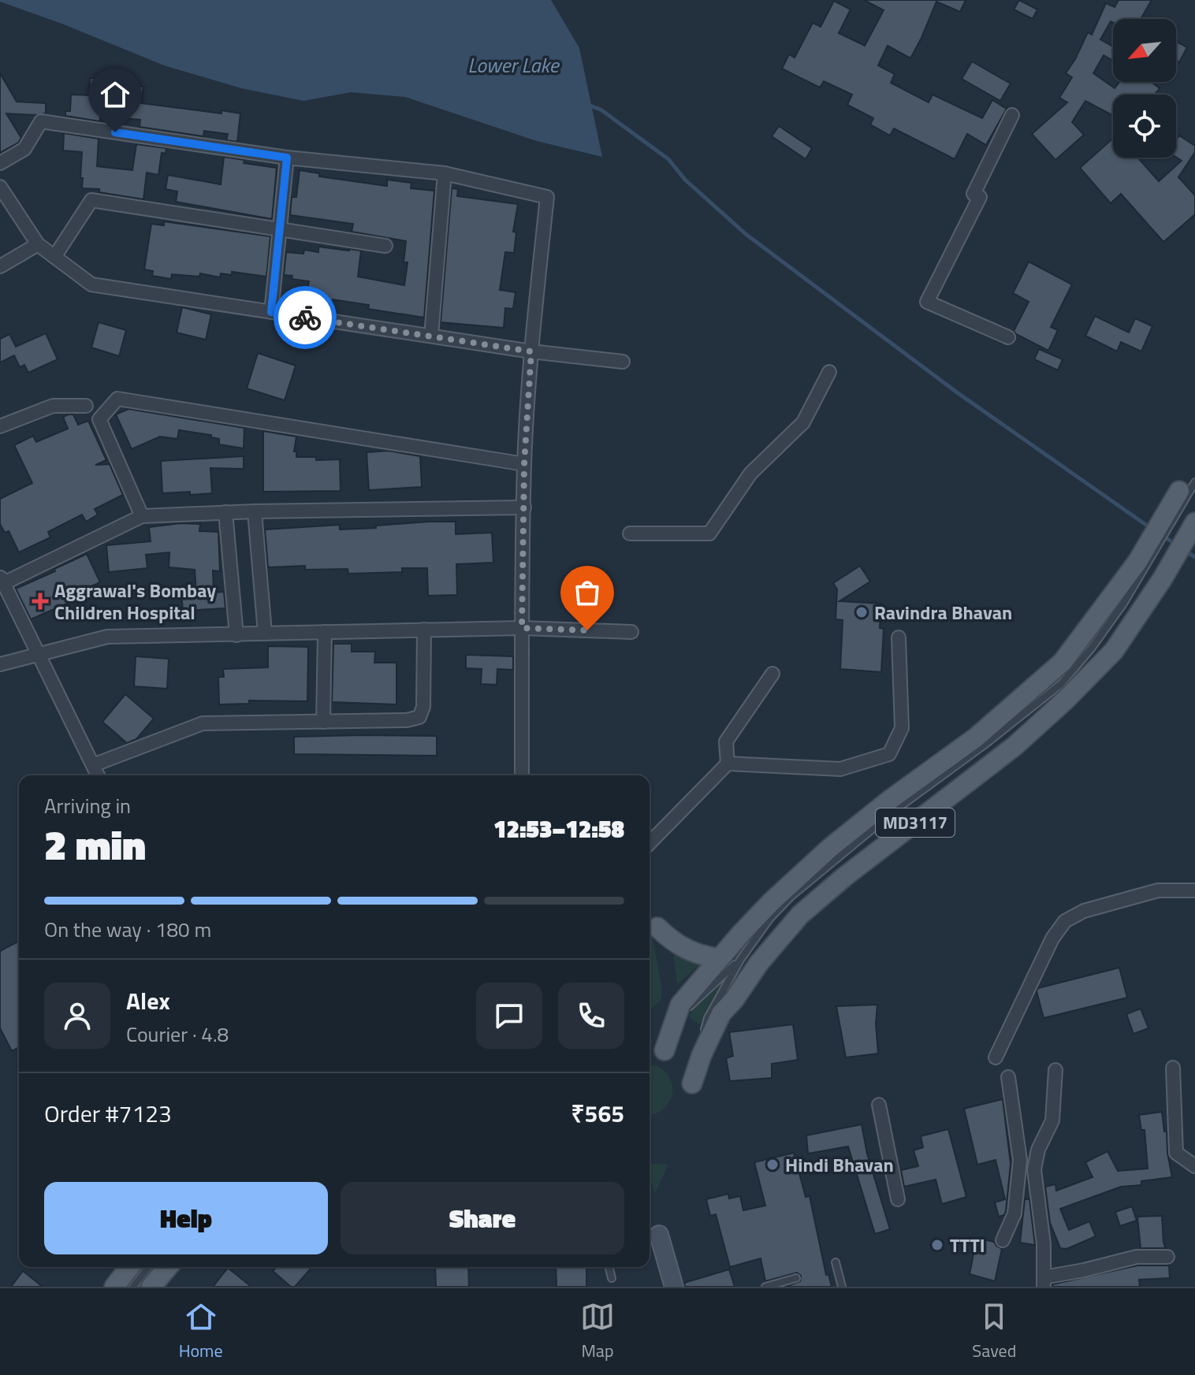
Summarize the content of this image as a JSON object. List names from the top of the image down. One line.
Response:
{"streets":{"main road":["MD3117"]},"water":["Lower Lake"],"places":{"health":["Aggrawal's Bombay Children Hospital"],"other":["Ravindra Bhavan","Hindi Bhavan","TTTI"]},"north":"bottom left","page":{"heading":["2 min","Arriving in","12:53–12:58"],"panel":["Alex","Courier · 4.8","Order #7123","₹565"],"bar":"On the way · 180 m","buttons":["Help","Share"],"tabs":["Home","Map","Saved"]}}
